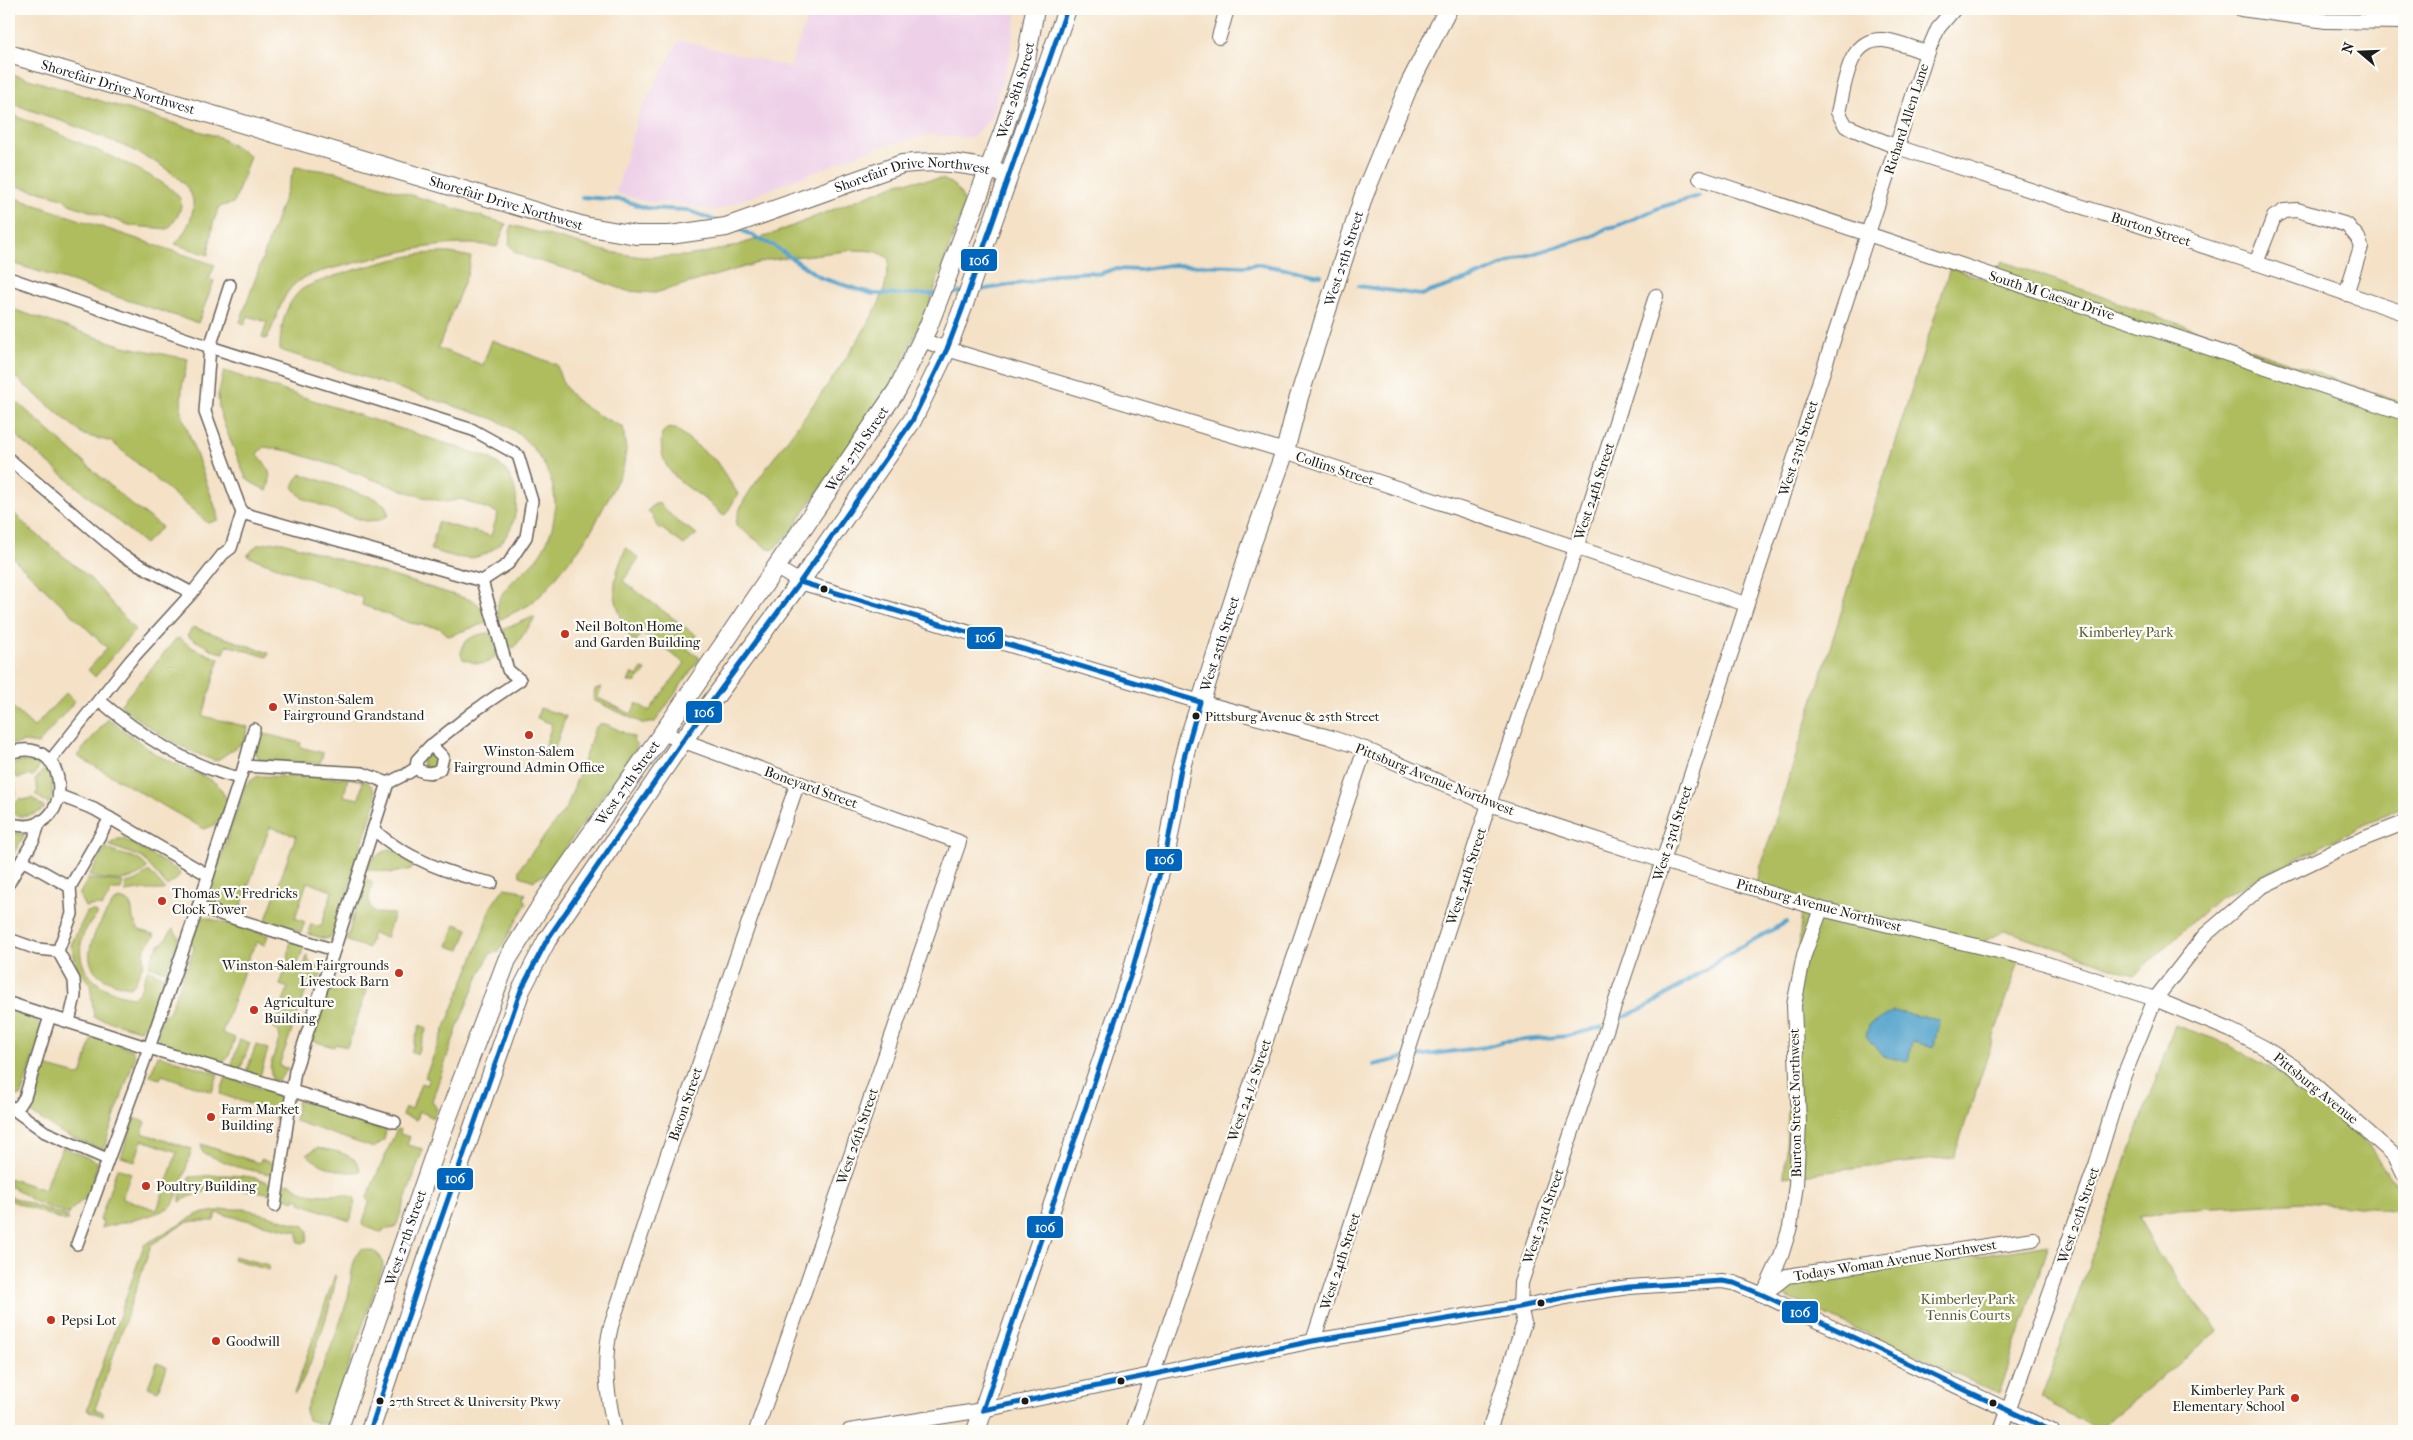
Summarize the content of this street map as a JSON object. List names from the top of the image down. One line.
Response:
{"streets":{"street":["Shorefair Drive Northwest","West 28th Street","Richard Allen Lane","Burton Street","West 25th Street","South M Caesar Drive","West 23rd Street","West 27th Street","Collins Street","West 24th Street","Pittsburg Avenue Northwest","Boneyard Street","Pittsburg Avenue","West 24 1/2 Street","Burton Street Northwest","Bacon Street","West 26th Street","West 20th Street","Todays Woman Avenue Northwest"]},"crossings":[["Shorefair Drive Northwest","West 28th Street"],["Shorefair Drive Northwest","West 27th Street"],["West 28th Street","West 27th Street"],["Richard Allen Lane","Burton Street"],["Richard Allen Lane","South M Caesar Drive"],["Richard Allen Lane","West 23rd Street"],["West 25th Street","Collins Street"],["West 25th Street","Pittsburg Avenue Northwest"],["South M Caesar Drive","West 23rd Street"],["West 23rd Street","Collins Street"],["West 23rd Street","Pittsburg Avenue Northwest"],["West 27th Street","Collins Street"],["West 27th Street","Pittsburg Avenue Northwest"],["West 27th Street","Boneyard Street"],["Collins Street","West 24th Street"],["West 24th Street","Pittsburg Avenue Northwest"],["Pittsburg Avenue Northwest","Pittsburg Avenue"],["Pittsburg Avenue Northwest","West 24 1/2 Street"],["Pittsburg Avenue Northwest","Burton Street Northwest"],["Pittsburg Avenue Northwest","West 20th Street"],["Boneyard Street","Bacon Street"],["Boneyard Street","West 26th Street"],["Pittsburg Avenue","West 20th Street"],["Burton Street Northwest","Todays Woman Avenue Northwest"]],"parks":["Kimberley Park","Kimberley Park Tennis Courts"],"places":["Neil Bolton Home and Garden Building","Winston-Salem Fairground Grandstand","Pittsburg Avenue & 25th Street","Winston-Salem Fairground Admin Office","Thomas W. Fredricks Clock Tower","Winston-Salem Fairgrounds Livestock Barn","Agriculture Building","Farm Market Building","Poultry Building","Pepsi Lot","Goodwill","Kimberley Park Elementary School","27th Street & University Pkwy"],"lines":["transit line 106"],"north":"left"}
